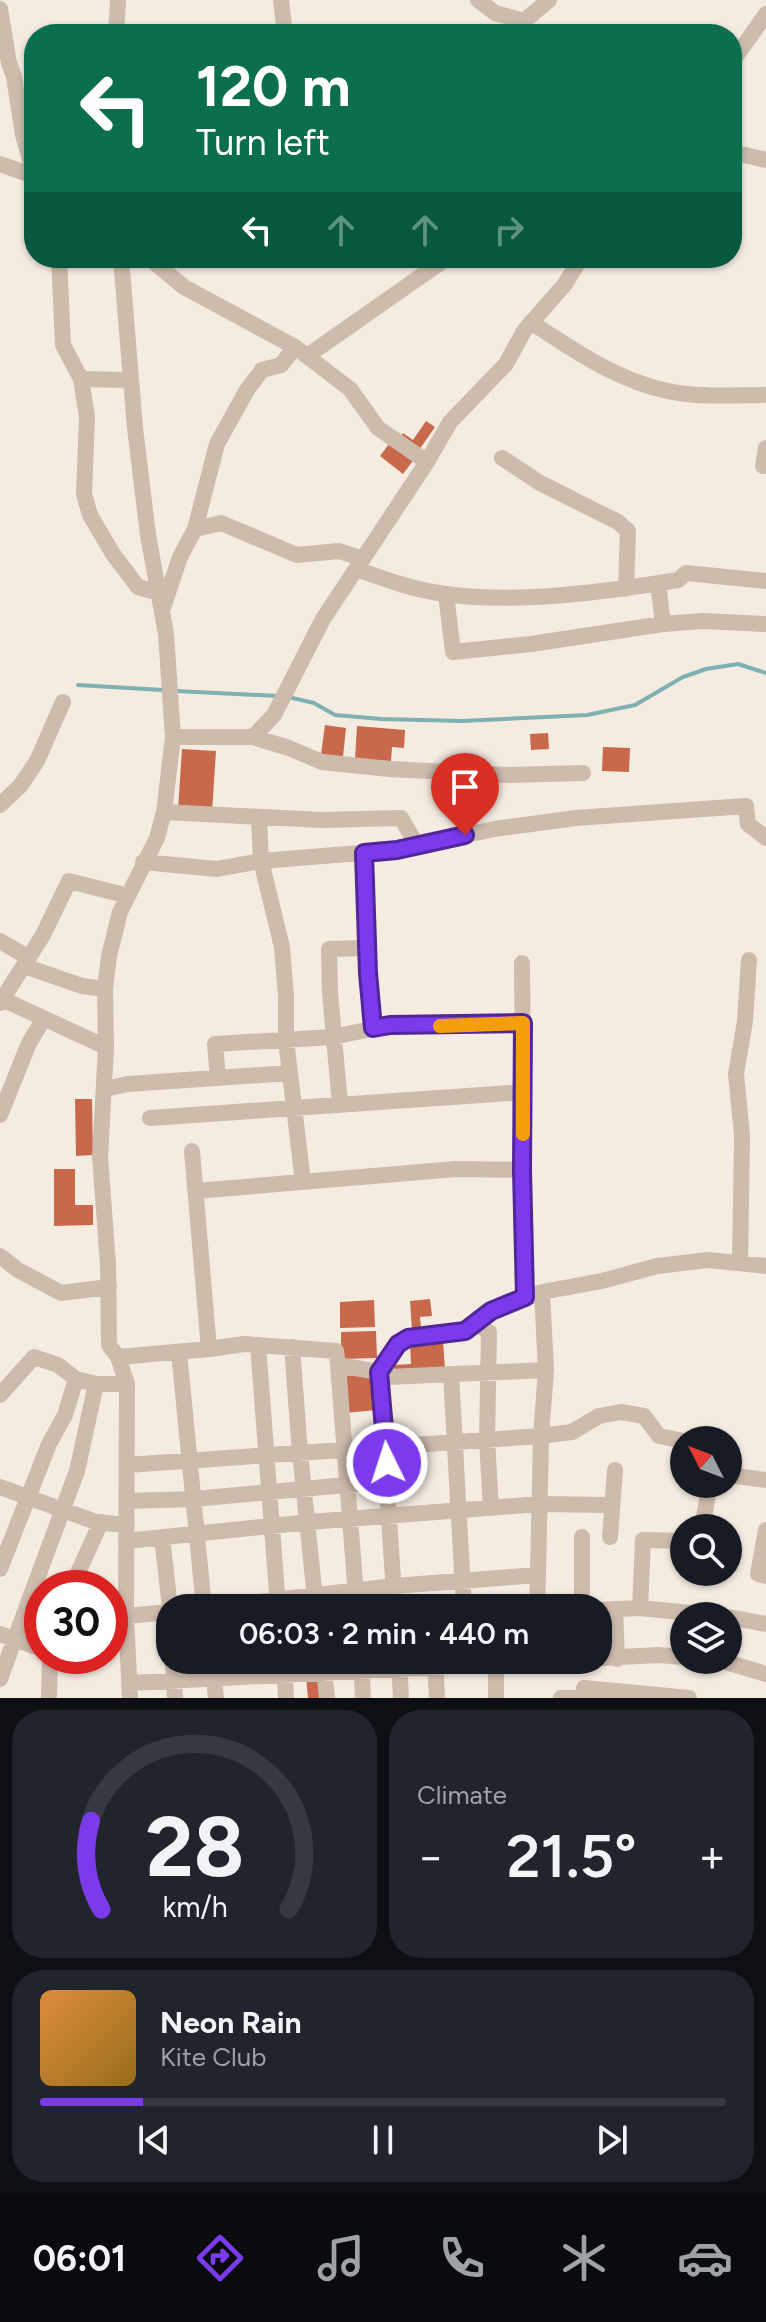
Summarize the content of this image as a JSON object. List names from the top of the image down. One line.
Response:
{"north":"top left","page":{"turn":["120 m","Turn left"],"limit":"30","trip":"06:03 · 2 min · 440 m","tile":"Climate","heat":["−","21.5°","+"],"song":["Neon Rain","Kite Club"],"tabs":"06:01","gauge":["28","km/h"]}}
